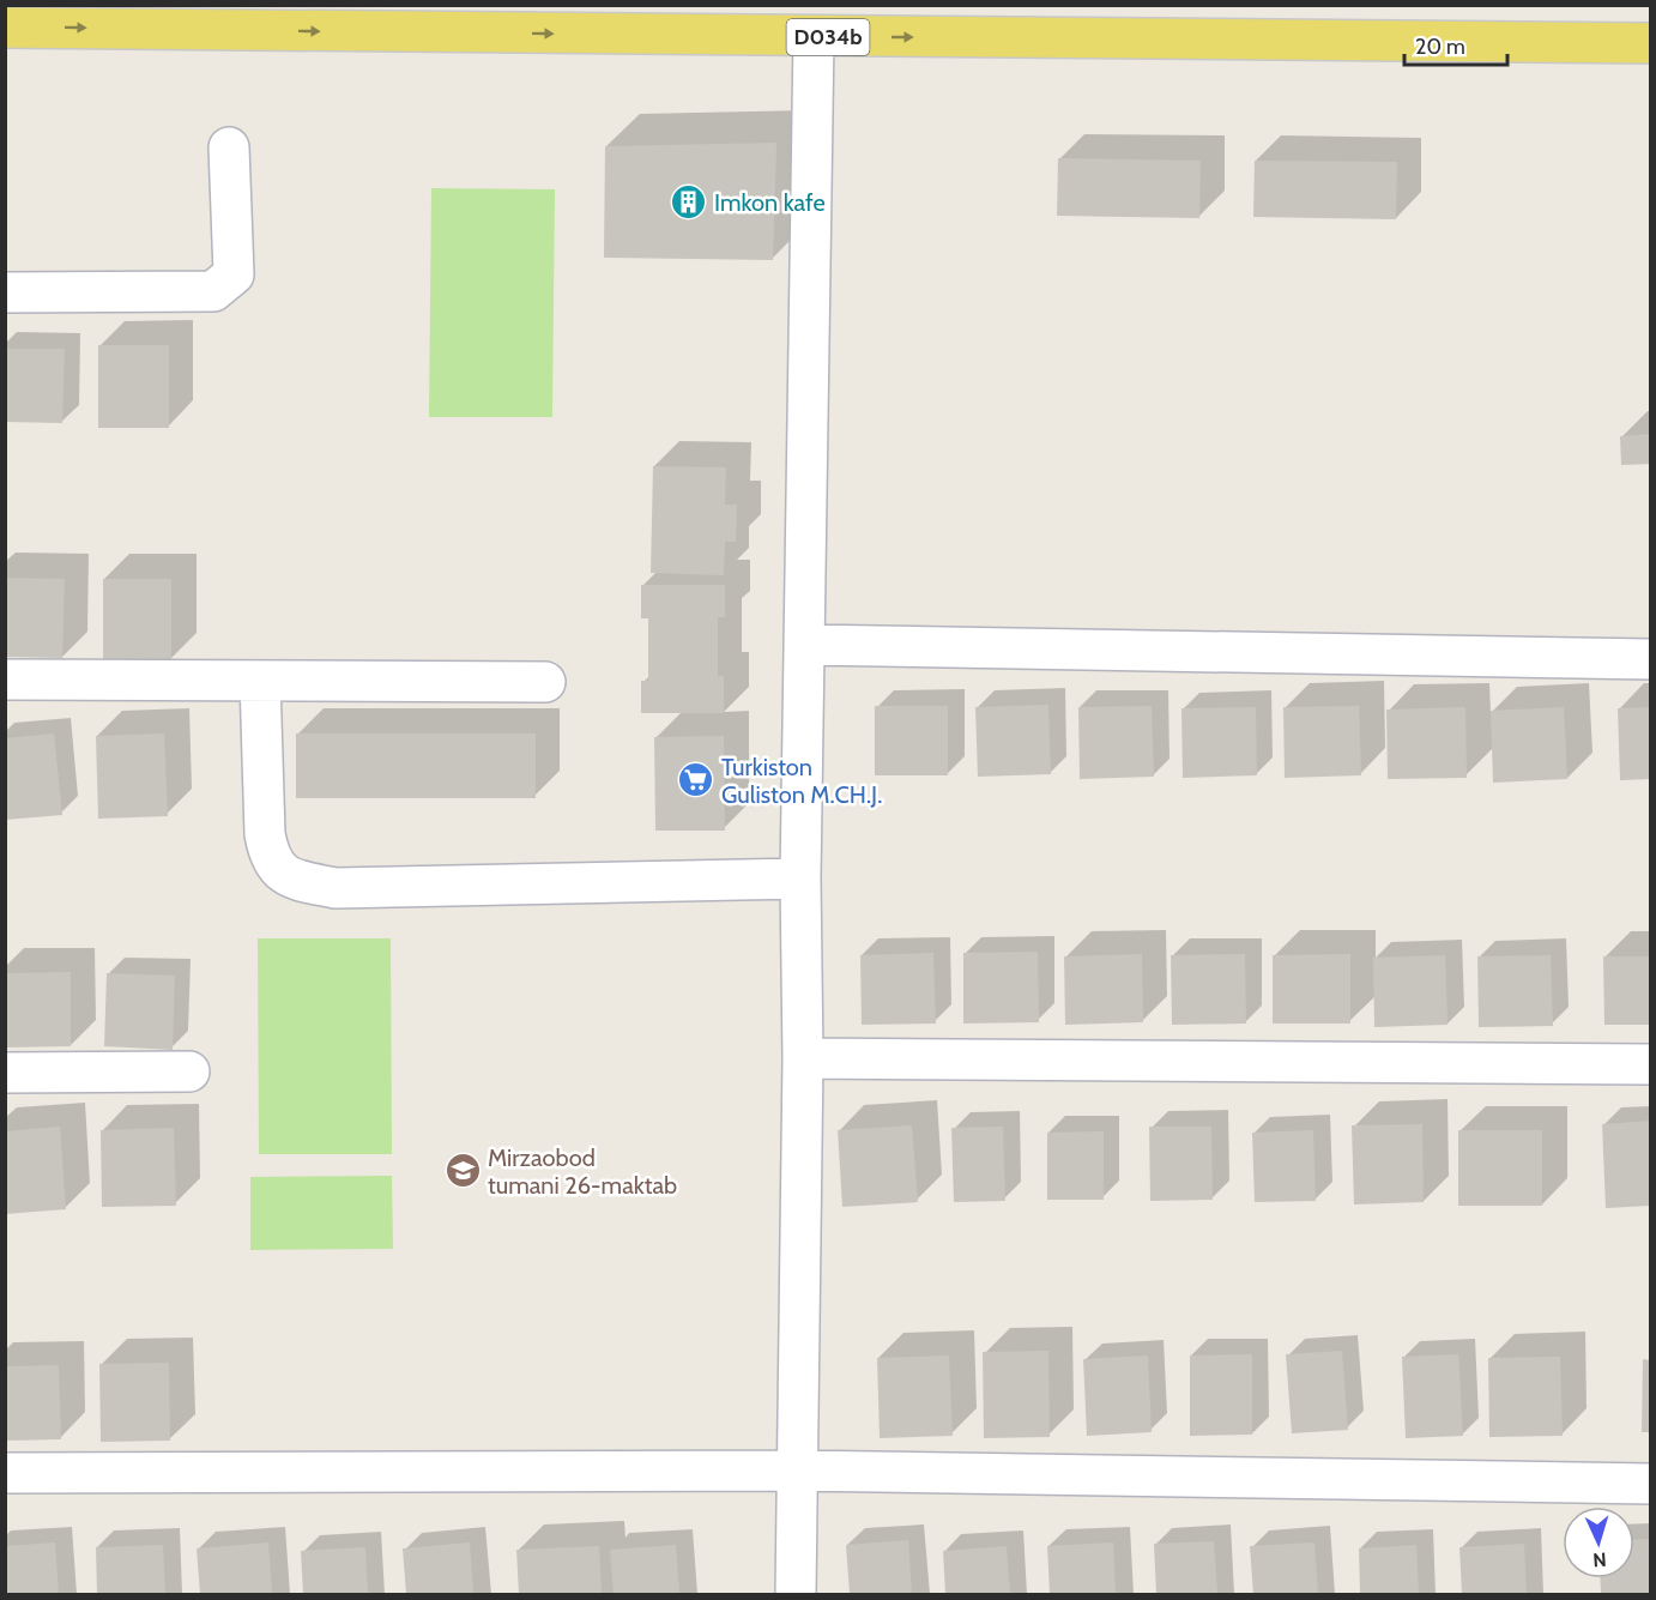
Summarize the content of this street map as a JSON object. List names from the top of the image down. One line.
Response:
{"streets":{"main road":["D034b"]},"places":{"building":["Imkon kafe"],"supermarket":["Turkiston Guliston M.CH.J."],"school or university":["Mirzaobod tumani 26-maktab"]},"scale_bar":"20 m","north":"bottom"}
